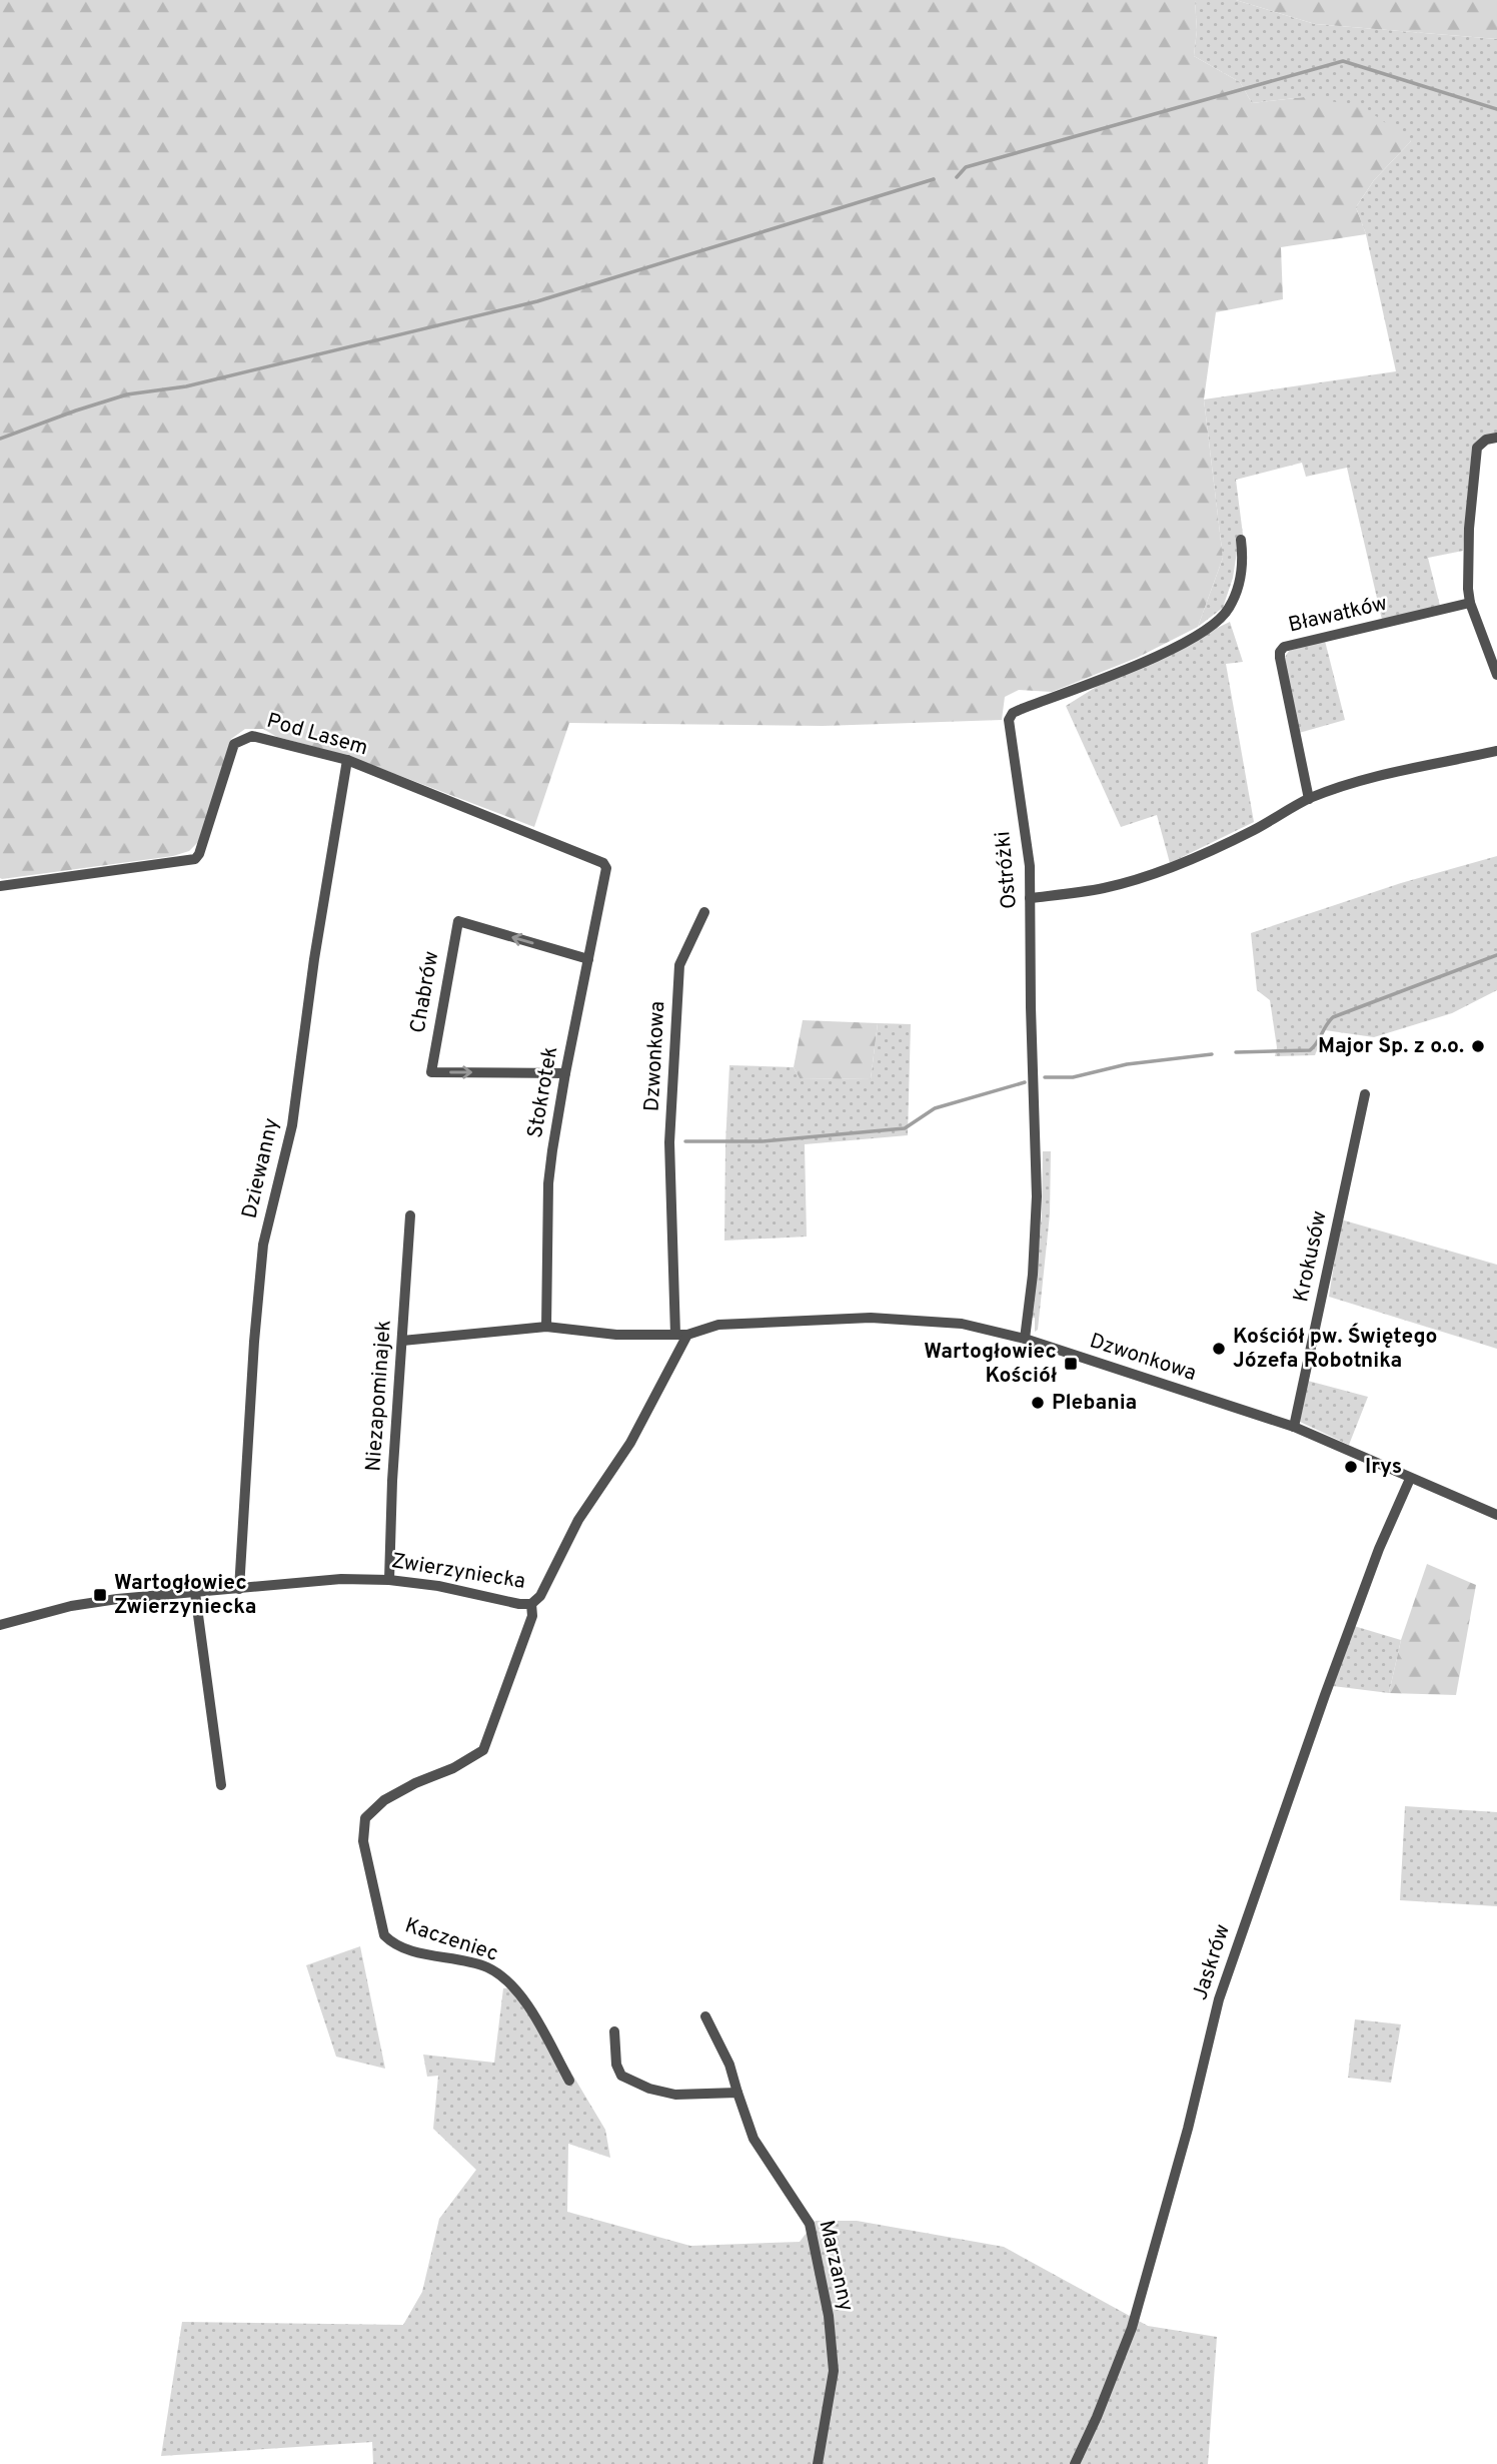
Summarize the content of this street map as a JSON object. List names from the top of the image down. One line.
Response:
{"streets":{"street":["Bławatków","Pod Lasem","Ostróżki","Chabrów","Dzwonkowa","Stokrotek","Dziewanny","Krokusów","Niezapominajek","Zwierzyniecka","Kaczeniec","Jaskrów","Marzanny"]},"crossings":[["Pod Lasem","Stokrotek"],["Pod Lasem","Dziewanny"],["Ostróżki","Dzwonkowa"],["Chabrów","Stokrotek"],["Dzwonkowa","Stokrotek"],["Dzwonkowa","Krokusów"],["Dzwonkowa","Niezapominajek"],["Dzwonkowa","Zwierzyniecka"],["Dzwonkowa","Jaskrów"],["Dziewanny","Zwierzyniecka"],["Niezapominajek","Zwierzyniecka"],["Zwierzyniecka","Kaczeniec"]],"places":{"other":["Major Sp. z o.o.","Kościół pw. Świętego Józefa Robotnika","Plebania","Irys"],"transit":["Wartogłowiec Kościół","Wartogłowiec Zwierzyniecka"]}}
